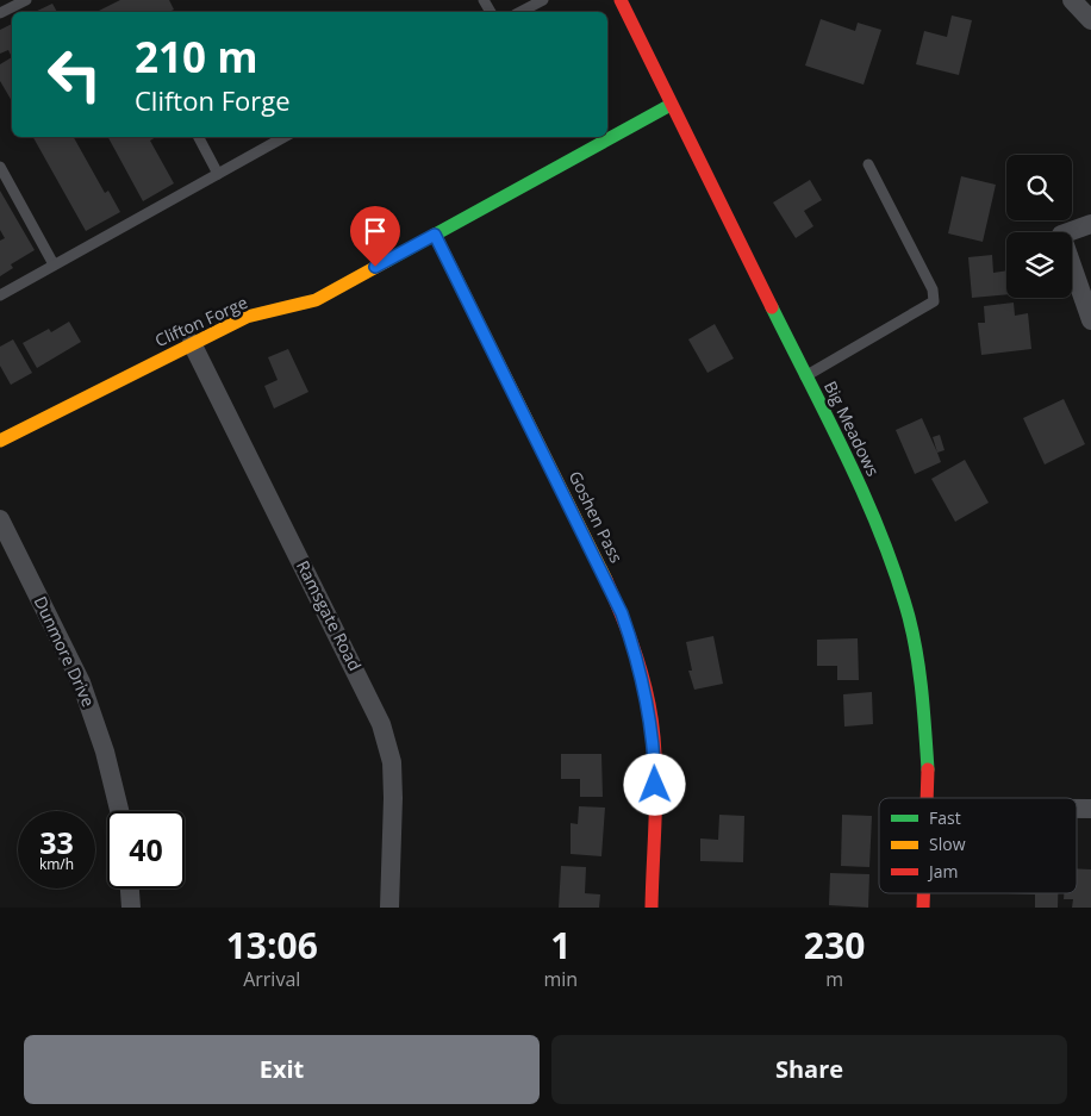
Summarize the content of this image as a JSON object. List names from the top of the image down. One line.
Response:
{"streets":{"street":["Clifton Forge","Big Meadows","Goshen Pass","Ramsgate Road","Dunmore Drive"]},"crossings":[["Clifton Forge","Big Meadows"],["Clifton Forge","Goshen Pass"],["Clifton Forge","Ramsgate Road"]],"legend":["Fast","Slow","Jam"],"page":{"turn":["210 m","Clifton Forge"],"speed":"33 km/h","limit":"40","eta":["13:06","Arrival","1","min","230","m"],"buttons":["Exit","Share"]}}
